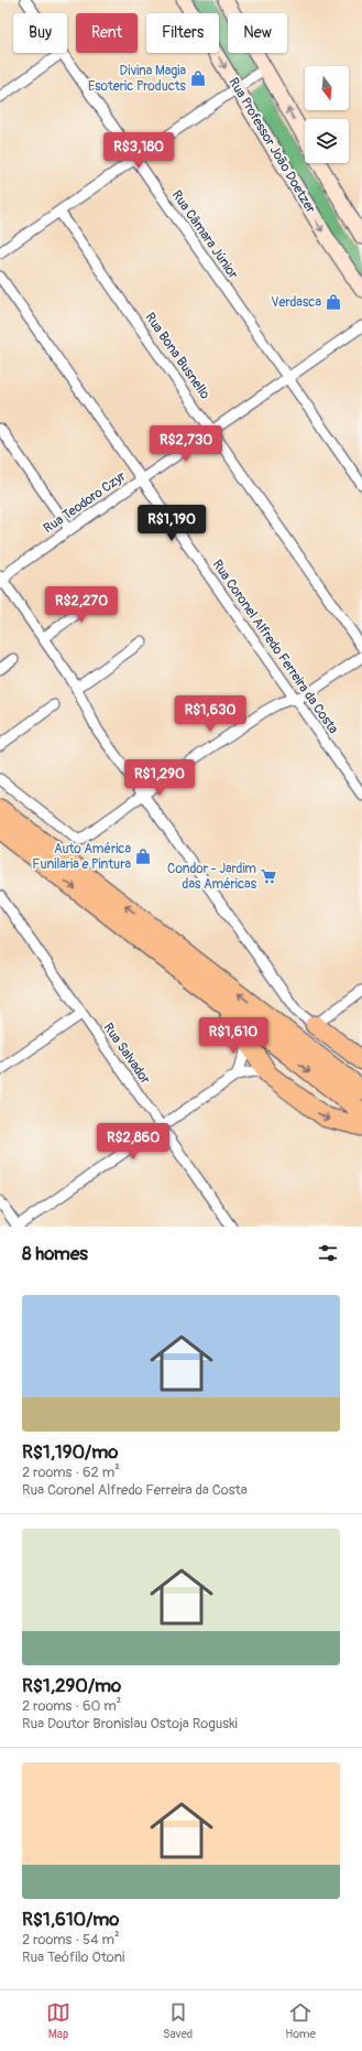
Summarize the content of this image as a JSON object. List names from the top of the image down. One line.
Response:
{"streets":{"main road":["Rua Professor João Doetzer"],"street":["Rua Câmara Júnior","Rua Bona Busnello","Rua Teodoro Czyr","Rua Coronel Alfredo Ferreira da Costa","Rua Salvador"]},"crossings":[["Rua Câmara Júnior","Rua Teodoro Czyr"],["Rua Bona Busnello","Rua Teodoro Czyr"],["Rua Teodoro Czyr","Rua Coronel Alfredo Ferreira da Costa"]],"places":{"shop":["Divina Magia Esoteric Products","Verdasca","Auto América Funilaria e Pintura"],"supermarket":["Condor - Jardim das Américas"]},"north":"bottom","page":{"chip":["Buy","Rent","Filters","New"],"price":["R$3,180","R$2,730","R$1,190","R$2,270","R$1,630","R$1,290","R$1,610","R$2,860"],"heading":"8 homes","list":[{"name":"R$1,190/mo","note":"2 rooms · 62 m² · Rua Coronel Alfredo Ferreira da Costa"},{"name":"R$1,290/mo","note":"2 rooms · 60 m² · Rua Doutor Bronislau Ostoja Roguski"},{"name":"R$1,610/mo","note":"2 rooms · 54 m² · Rua Teófilo Otoni"}],"tabs":["Map","Saved","Home"]}}
